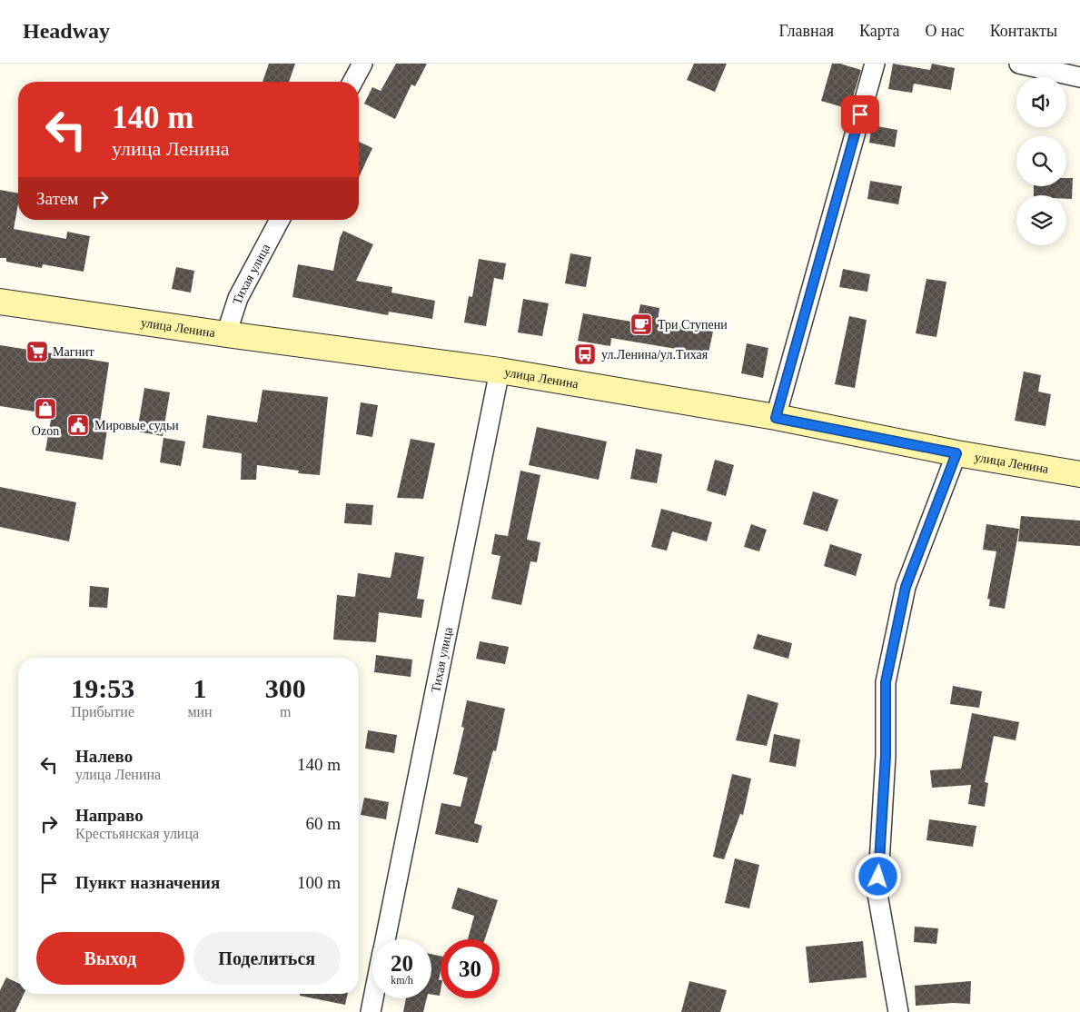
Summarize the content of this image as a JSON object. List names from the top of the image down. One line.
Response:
{"streets":{"main road":["улица Ленина"],"street":["Тихая улица"]},"crossings":[["Тихая улица","улица Ленина"]],"places":{"cafe":["Три Ступени"],"supermarket":["Магнит"],"bus stop":["ул.Ленина/ул.Тихая"],"shop":["Ozon"],"public building":["Мировые судьи"]},"page":{"header":"Headway","nav":["Главная","Карта","О нас","Контакты"],"turn":["140 m","улица Ленина"],"then":"Затем","eta":["19:53","Прибытие","1","мин","300","m"],"list":[{"name":"Налево","note":"улица Ленина","value":"140 m"},{"name":"Направо","note":"Крестьянская улица","value":"60 m"},{"name":"Пункт назначения","value":"100 m"}],"buttons":["Выход","Поделиться"],"speed":"20 km/h","limit":"30"}}
